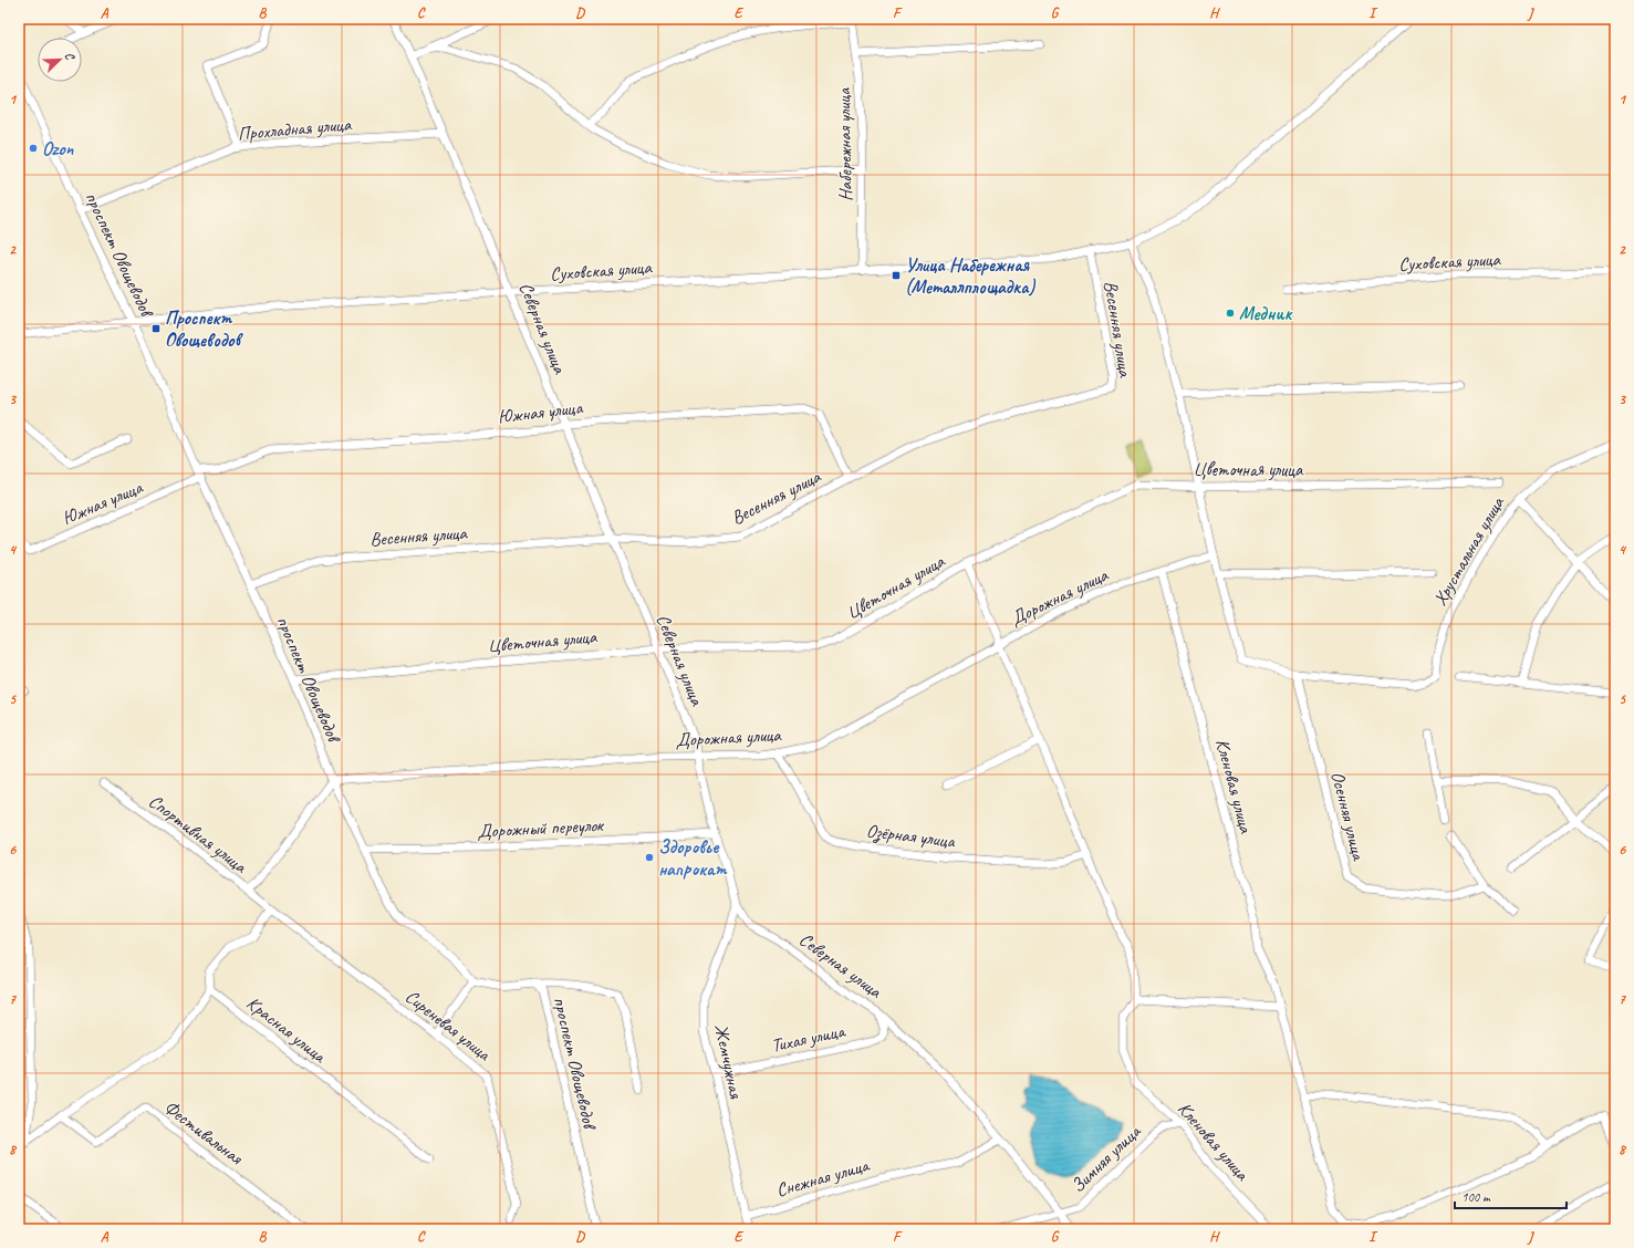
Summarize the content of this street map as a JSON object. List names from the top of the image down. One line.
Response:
{"streets":{"street":["Прохладная улица","Набережная улица","проспект Овощеводов","Суховская улица","Северная улица","Весенняя улица","Южная улица","Цветочная улица","Хрустальная улица","Дорожная улица","Кленовая улица","Осенняя улица","Дорожный переулок","Спортивная улица","Озёрная улица","Сиреневая улица","Красная улица","Тихая улица","Жемчужная","Фестивальная","Зимняя улица","Снежная улица"]},"crossings":[["Прохладная улица","проспект Овощеводов"],["Прохладная улица","Северная улица"],["Набережная улица","Суховская улица"],["проспект Овощеводов","Суховская улица"],["проспект Овощеводов","Весенняя улица"],["проспект Овощеводов","Южная улица"],["проспект Овощеводов","Цветочная улица"],["проспект Овощеводов","Дорожная улица"],["проспект Овощеводов","Дорожный переулок"],["Суховская улица","Северная улица"],["Суховская улица","Весенняя улица"],["Северная улица","Весенняя улица"],["Северная улица","Южная улица"],["Северная улица","Цветочная улица"],["Северная улица","Дорожная улица"],["Северная улица","Дорожный переулок"],["Северная улица","Тихая улица"],["Северная улица","Жемчужная"],["Северная улица","Зимняя улица"],["Северная улица","Снежная улица"],["Весенняя улица","Южная улица"],["Хрустальная улица","Осенняя улица"],["Дорожная улица","Кленовая улица"],["Дорожная улица","Озёрная улица"],["Кленовая улица","Зимняя улица"],["Спортивная улица","Сиреневая улица"],["Тихая улица","Жемчужная"],["Жемчужная","Снежная улица"]],"places":{"other":["Ozon","Медник","Здоровье напрокат"],"transit":["Улица Набережная (Металлплощадка)","Проспект Овощеводов"]},"scale_bar":"100 m","north":"top right","grid":{"columns":["A","B","C","D","E","F","G","H","I","J"],"rows":["1","2","3","4","5","6","7","8"]}}
